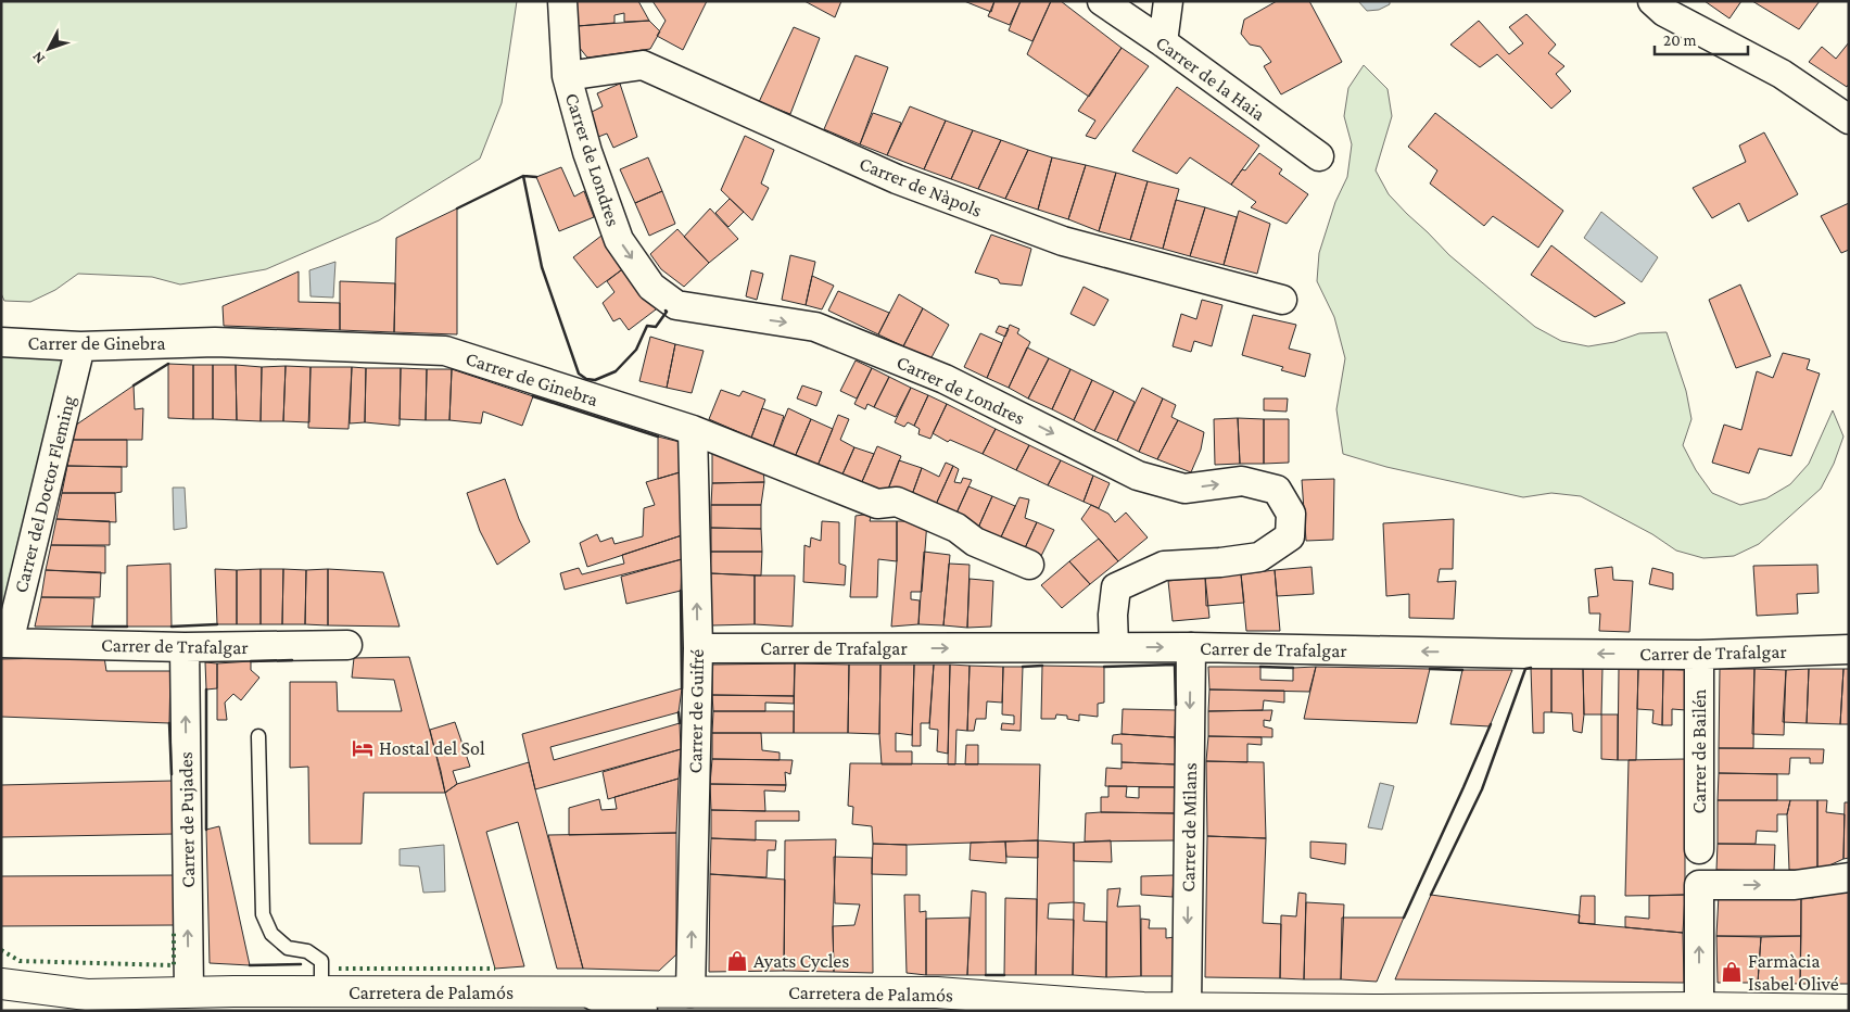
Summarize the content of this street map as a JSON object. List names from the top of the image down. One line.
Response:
{"streets":{"main road":["Carretera de Palamós"],"street":["Carrer de la Haia","Carrer de Londres","Carrer de Nàpols","Carrer de Ginebra","Carrer del Doctor Fleming","Carrer de Trafalgar","Carrer de Guifré","Carrer de Bailén","Carrer de Pujades","Carrer de Milans"]},"crossings":[["Carrer de Londres","Carrer de Nàpols"],["Carrer de Londres","Carrer de Trafalgar"],["Carrer de Ginebra","Carrer del Doctor Fleming"],["Carrer de Ginebra","Carrer de Guifré"],["Carrer del Doctor Fleming","Carrer de Trafalgar"],["Carrer de Trafalgar","Carrer de Guifré"],["Carrer de Trafalgar","Carrer de Bailén"],["Carrer de Trafalgar","Carrer de Pujades"],["Carrer de Trafalgar","Carrer de Milans"],["Carrer de Guifré","Carretera de Palamós"],["Carrer de Pujades","Carretera de Palamós"],["Carrer de Milans","Carretera de Palamós"]],"one_way":["Carrer de Guifré","Carrer de Pujades","Carrer de Milans"],"places":{"hotel":["Hostal del Sol"],"shop":["Ayats Cycles","Farmàcia Isabel Olivé"]},"scale_bar":"20 m","north":"bottom left"}
